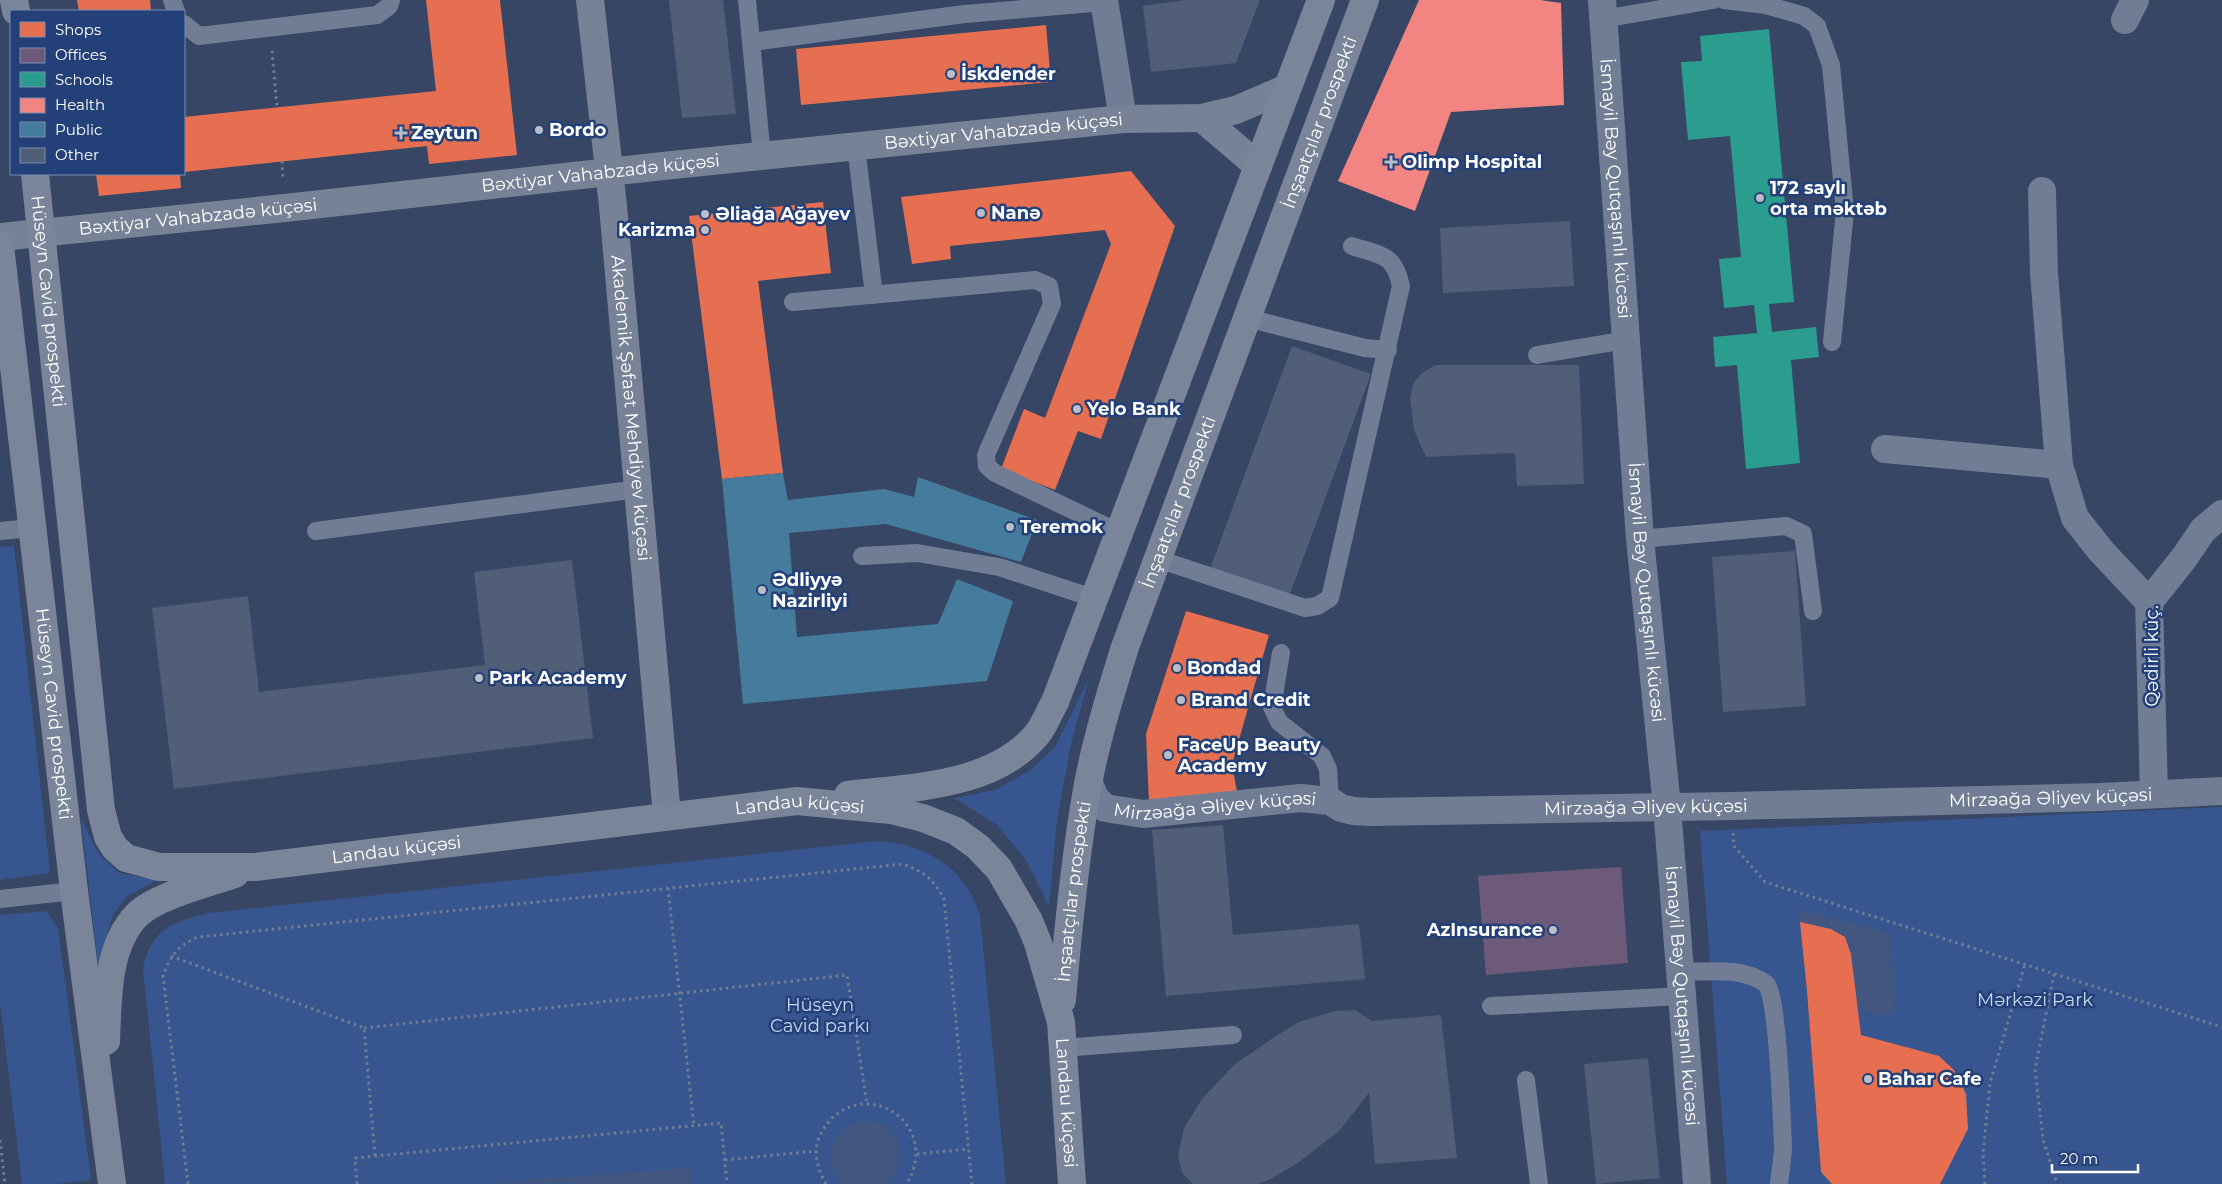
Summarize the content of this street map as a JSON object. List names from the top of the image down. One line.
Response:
{"streets":{"main road":["İnşaatçılar prospekti","Hüseyn Cavid prospekti","Landau küçəsi"],"street":["Bəxtiyar Vahabzadə küçəsi","İsmayil Bəy Qutqaşınlı kücəsi","Akademik Şəfaət Mehdiyev küçəsi","Qədirli küç.","Mirzəağa Əliyev küçəsi"]},"crossings":[["İnşaatçılar prospekti","Mirzəağa Əliyev küçəsi"],["İnşaatçılar prospekti","Landau küçəsi"],["Bəxtiyar Vahabzadə küçəsi","Hüseyn Cavid prospekti"],["Bəxtiyar Vahabzadə küçəsi","Akademik Şəfaət Mehdiyev küçəsi"],["İsmayil Bəy Qutqaşınlı kücəsi","Mirzəağa Əliyev küçəsi"],["Hüseyn Cavid prospekti","Landau küçəsi"],["Akademik Şəfaət Mehdiyev küçəsi","Landau küçəsi"],["Qədirli küç.","Mirzəağa Əliyev küçəsi"]],"parks":["Mərkəzi Park","Hüseyn Cavid parkı"],"places":{"other":["İskdender","Bordo","172 saylı orta məktəb","Nanə","Əliağa Ağayev","Karizma","Yelo Bank","Teremok","Ədliyyə Nazirliyi","Bondad","Park Academy","Brand Credit","FaceUp Beauty Academy","AzInsurance","Bahar Cafe"],"health":["Zeytun","Olimp Hospital"]},"legend":["Shops","Offices","Schools","Health","Public","Other"],"scale_bar":"20 m"}
